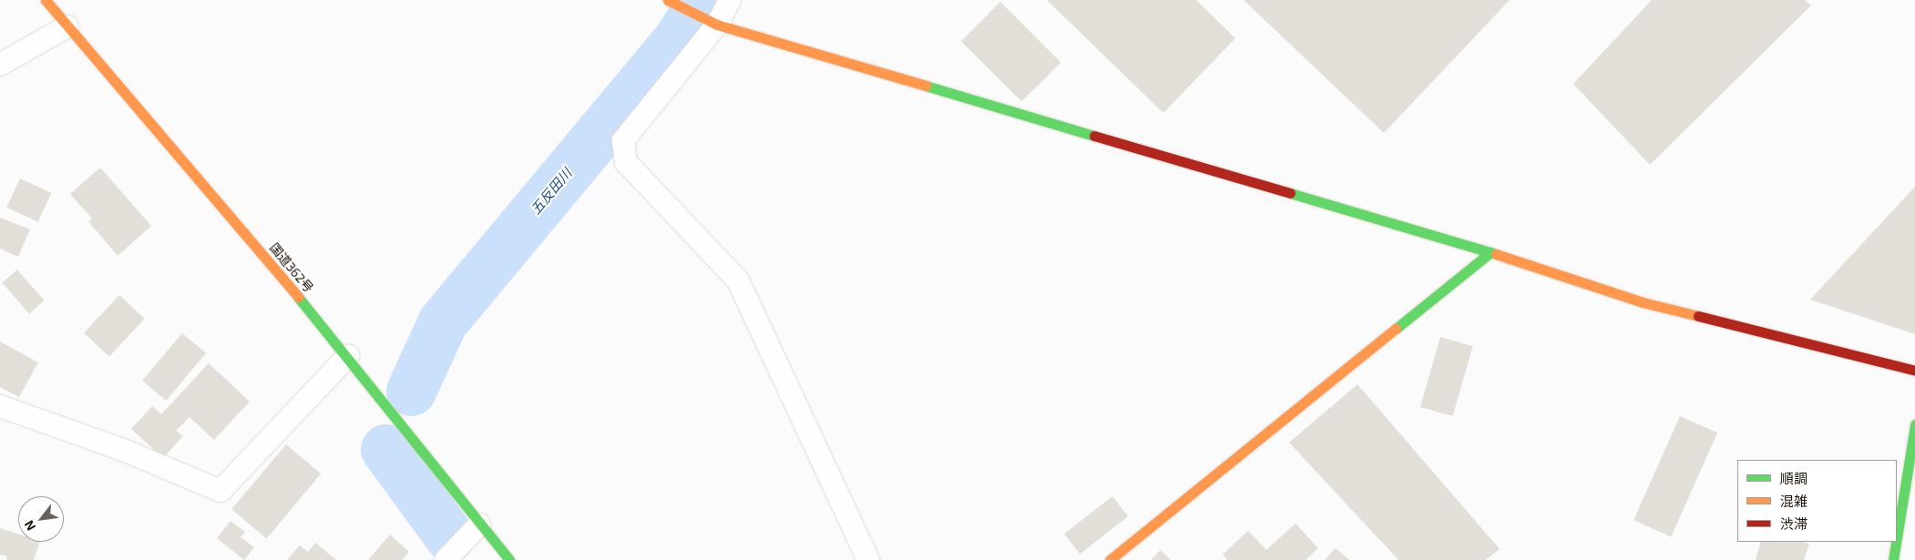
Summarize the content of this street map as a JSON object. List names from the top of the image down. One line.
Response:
{"streets":{"main road":["国道362号"]},"water":["五反田川"],"legend":["順調","混雑","渋滞"],"north":"bottom left"}
